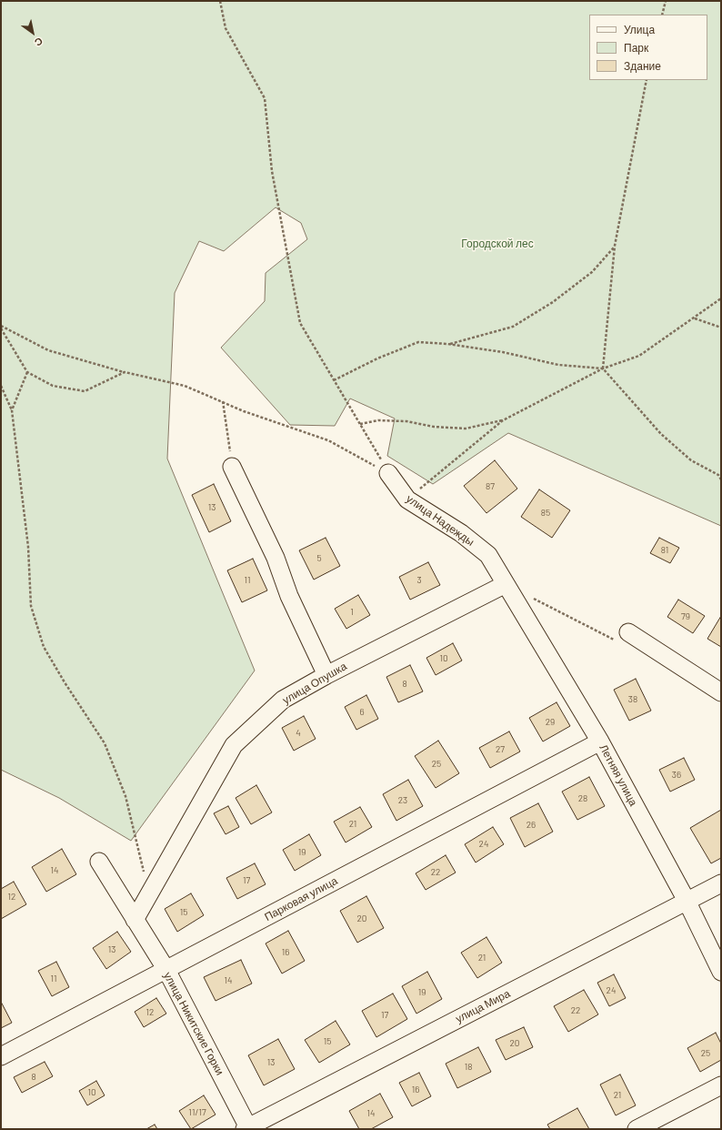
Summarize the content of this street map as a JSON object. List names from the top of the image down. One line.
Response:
{"streets":{"street":["улица Надежды","улица Опушка","Летняя улица","Парковая улица","улица Мира","улица Никитские Горки"]},"crossings":[["улица Надежды","улица Опушка"],["улица Надежды","Летняя улица"],["улица Опушка","Летняя улица"],["улица Опушка","улица Никитские Горки"],["Летняя улица","Парковая улица"],["Летняя улица","улица Мира"],["Парковая улица","улица Никитские Горки"],["улица Мира","улица Никитские Горки"]],"parks":["Городской лес"],"house_numbers":["87","13","85","81","5","11","3","1","79","10","8","38","6","29","4","27","25","36","28","23","21","26","24","19","14","22","17","12","15","20","13","16","21","11","14","24","19","22","12","17","15","20","25","13","18","8","16","10","21","11/17","14"],"legend":["Улица","Парк","Здание"],"north":"bottom right"}
